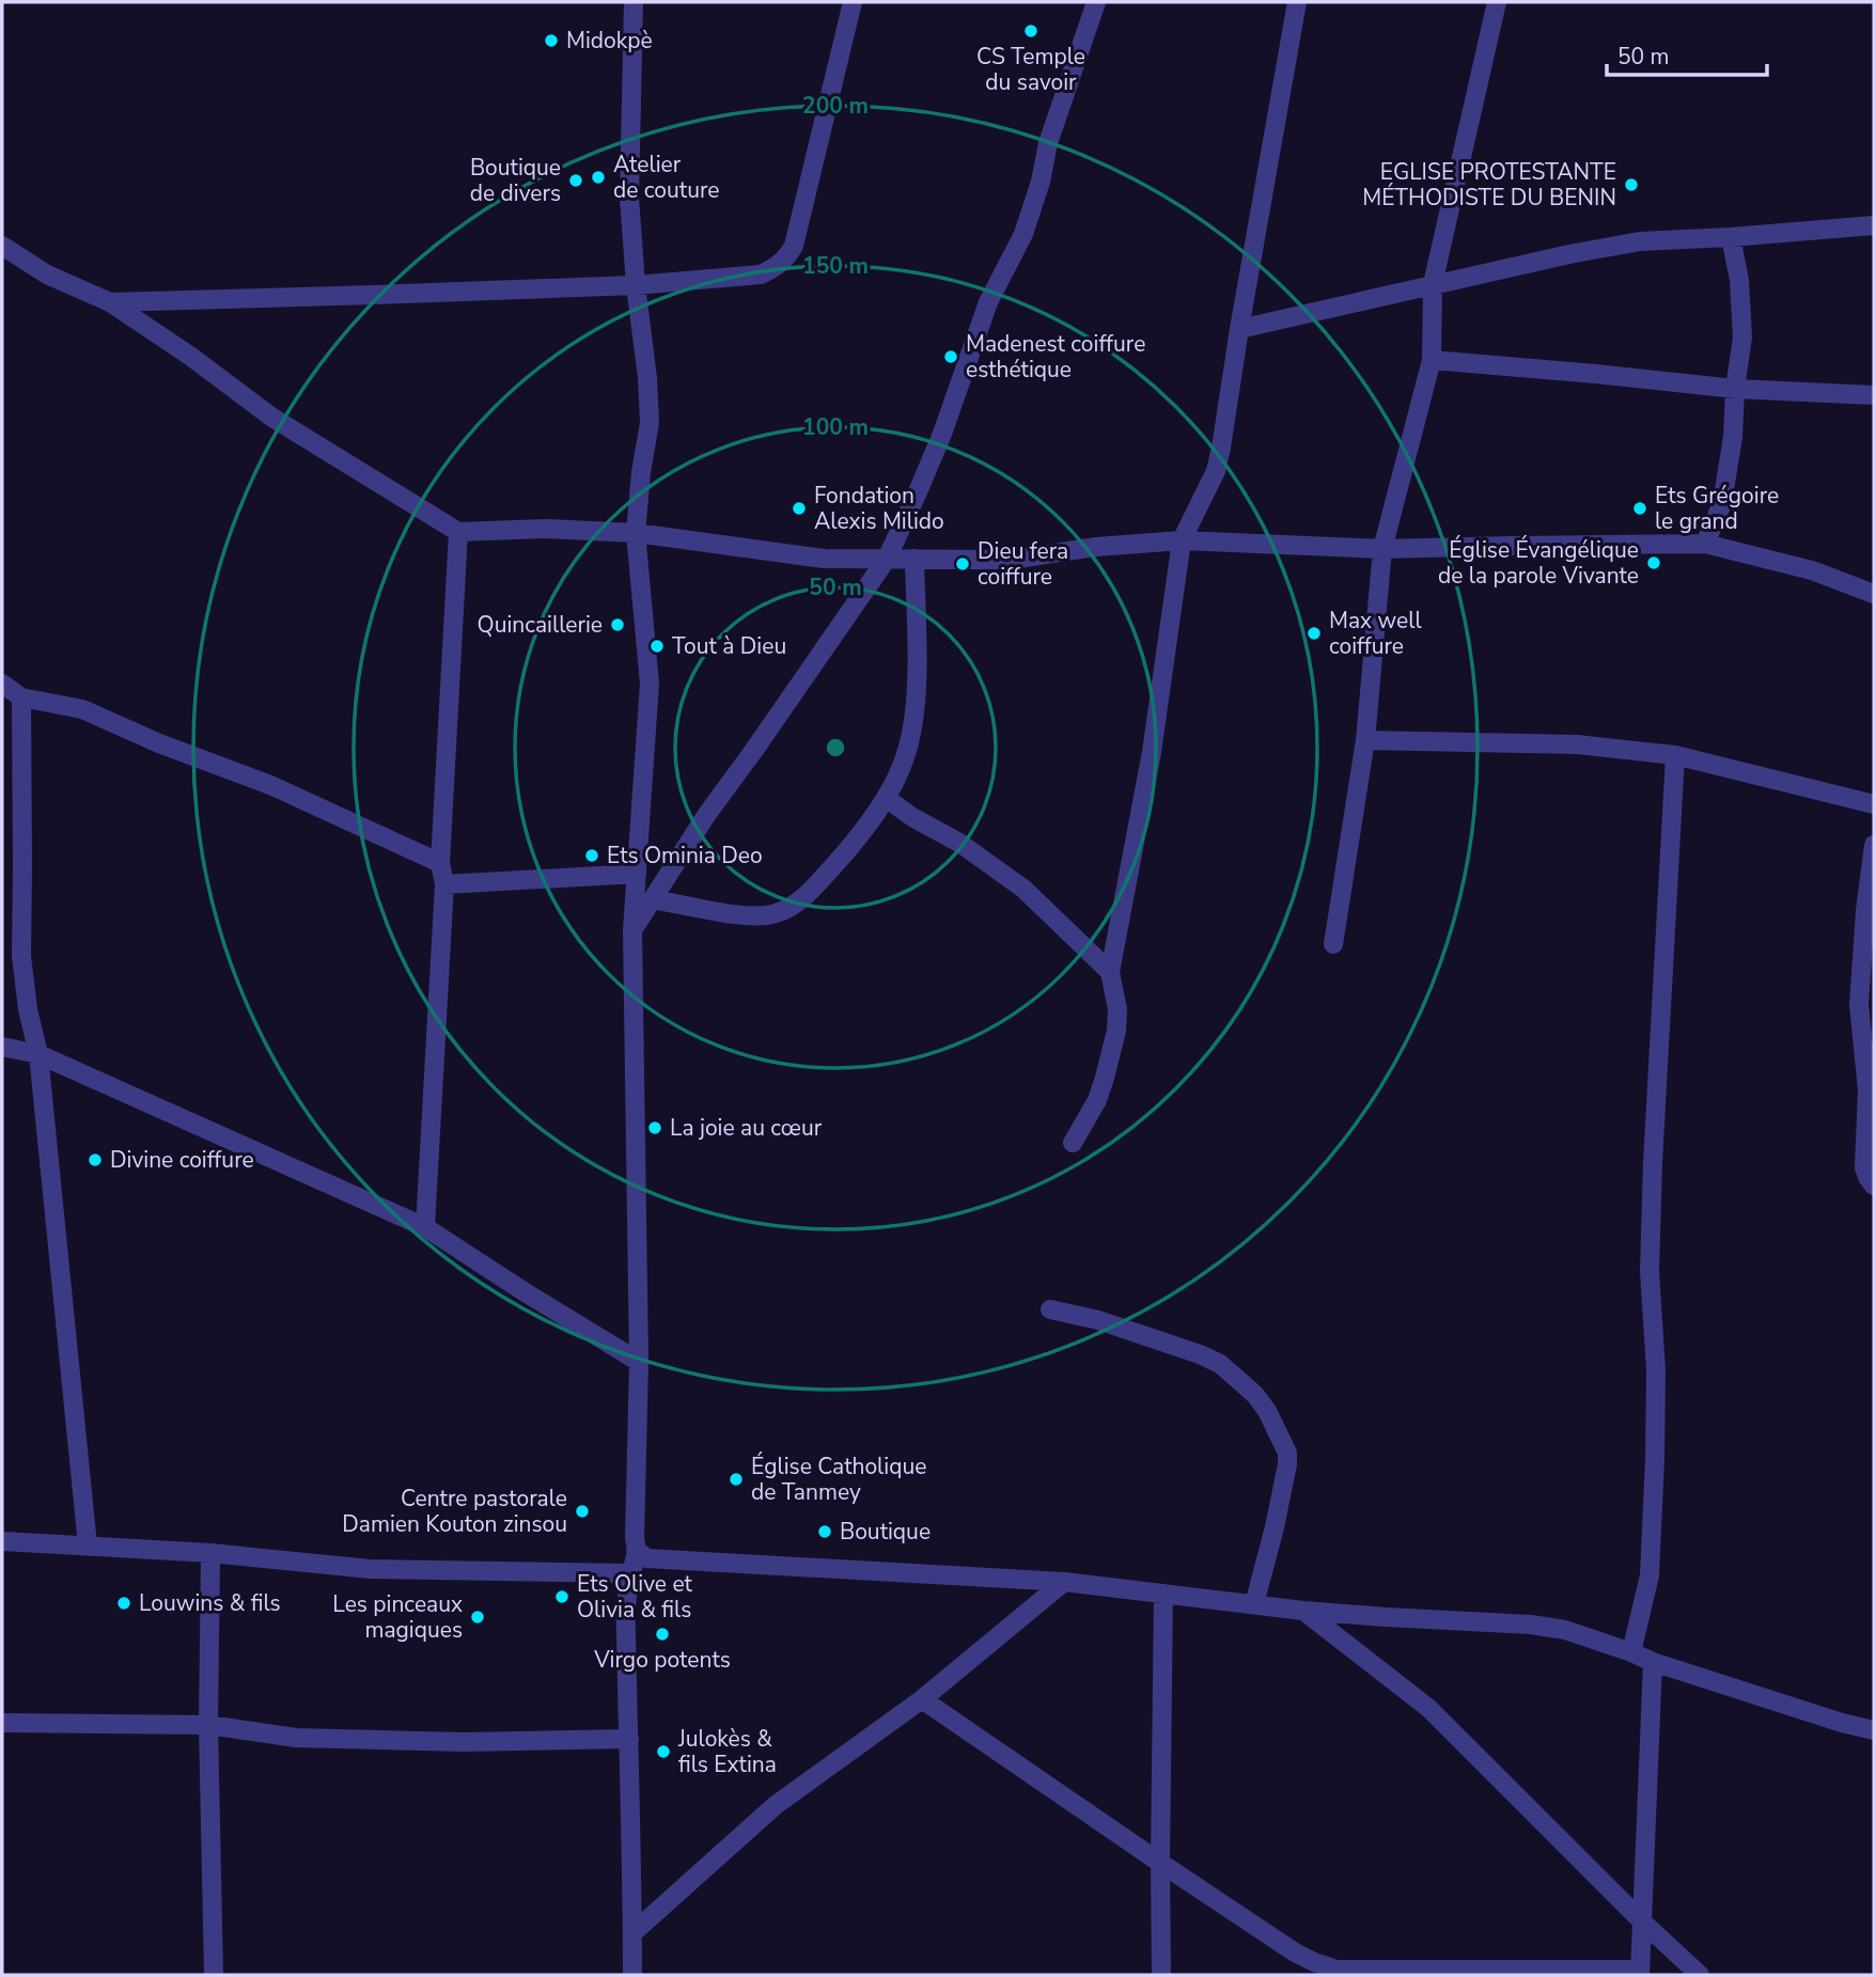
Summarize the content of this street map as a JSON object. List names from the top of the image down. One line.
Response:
{"places":["CS Temple du savoir","Midokpè","Atelier de couture","Boutique de divers","EGLISE PROTESTANTE MÉTHODISTE DU BENIN","Madenest coiffure esthétique","Fondation Alexis Milido","Ets Grégoire le grand","Église Évangélique de la parole Vivante","Dieu fera coiffure","Quincaillerie","Max well coiffure","Tout à Dieu","Ets Ominia Deo","La joie au cœur","Divine coiffure","Église Catholique de Tanmey","Centre pastorale Damien Kouton zinsou","Boutique","Ets Olive et Olivia & fils","Louwins & fils","Les pinceaux magiques","Virgo potents","Julokès & fils Extina"],"scale_bar":"50 m","rings":["200 m","150 m","100 m","50 m"]}
